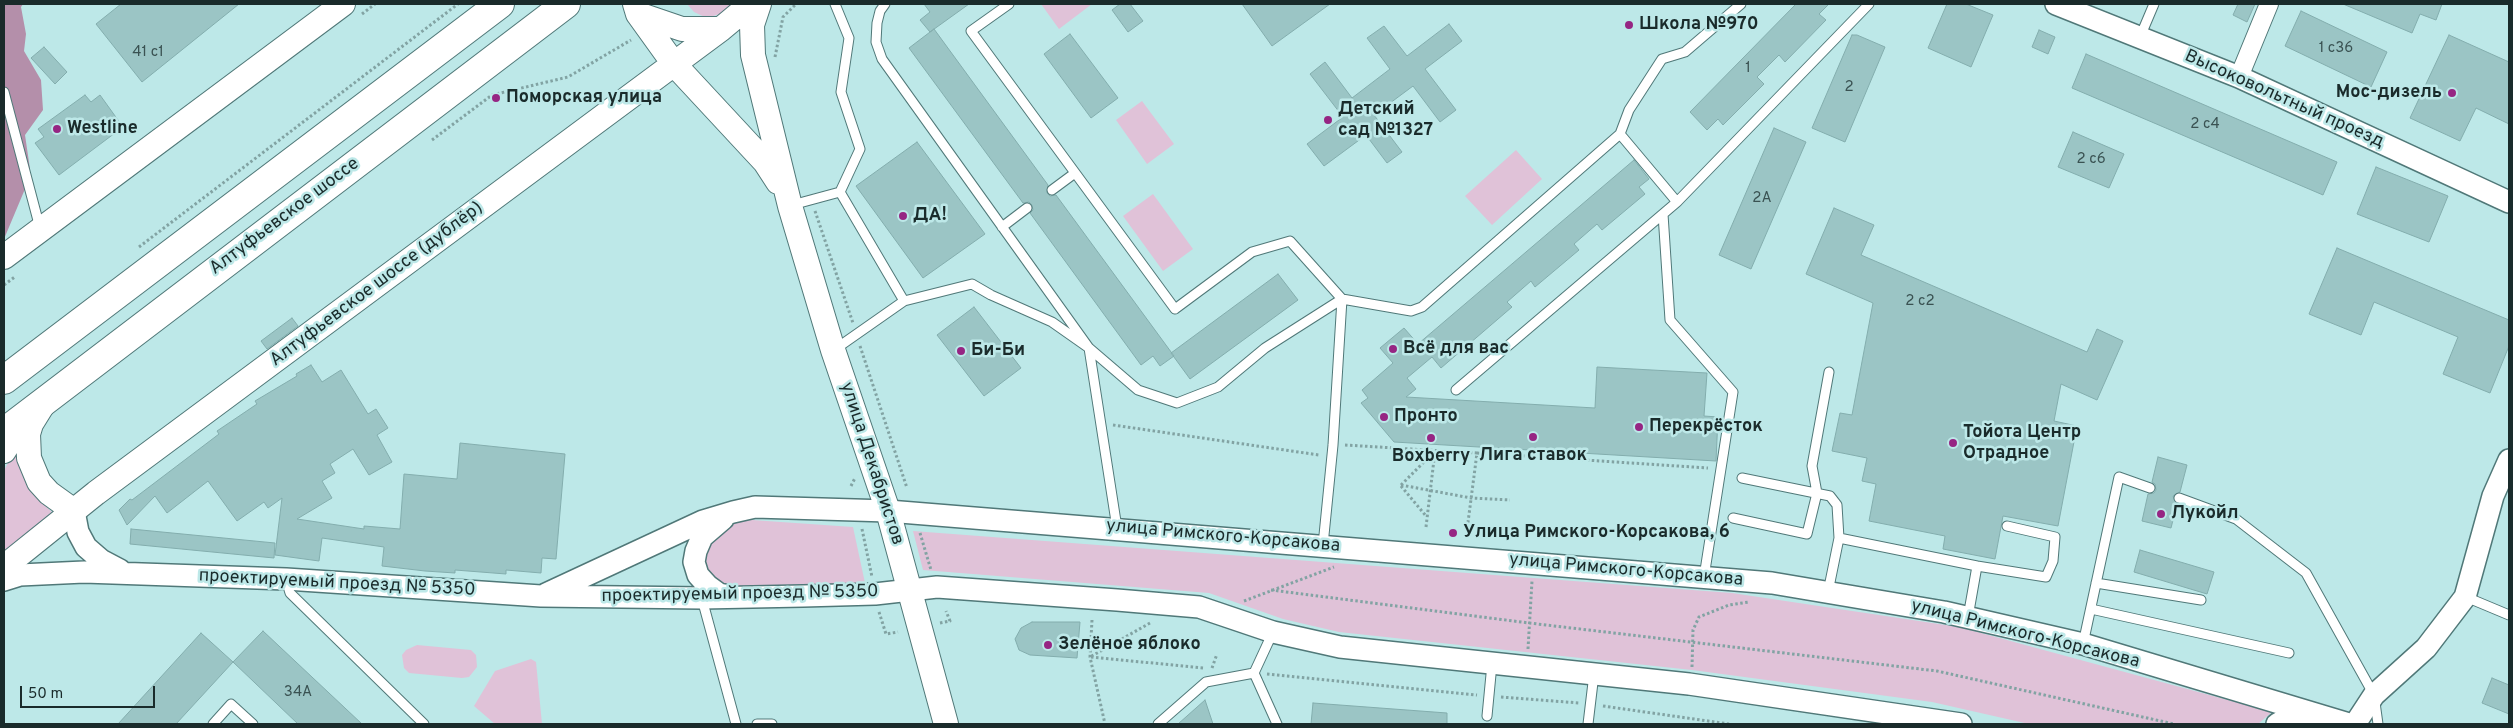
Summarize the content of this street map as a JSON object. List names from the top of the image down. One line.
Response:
{"streets":{"main road":["Алтуфьевское шоссе","Алтуфьевское шоссе (дублёр)","улица Декабристов"],"street":["Высоковольтный проезд","улица Римского-Корсакова","проектируемый проезд № 5350"]},"crossings":[["Алтуфьевское шоссе (дублёр)","улица Декабристов"],["Алтуфьевское шоссе (дублёр)","проектируемый проезд № 5350"],["улица Декабристов","улица Римского-Корсакова"],["улица Декабристов","проектируемый проезд № 5350"],["улица Римского-Корсакова","проектируемый проезд № 5350"]],"places":["Школа №970","Мос-дизель","Поморская улица","Детский сад №1327","Westline","ДА!","Всё для вас","Би-Би","Пронто","Перекрёсток","Лига ставок","Boxberry","Тойота Центр Отрадное","Лукойл","Улица Римского-Корсакова, 6","Зелёное яблоко"],"house_numbers":["1 с36","41 с1","1","2","2 c4","2 с6","2А","2 с2","34А"],"scale_bar":"50 m"}
